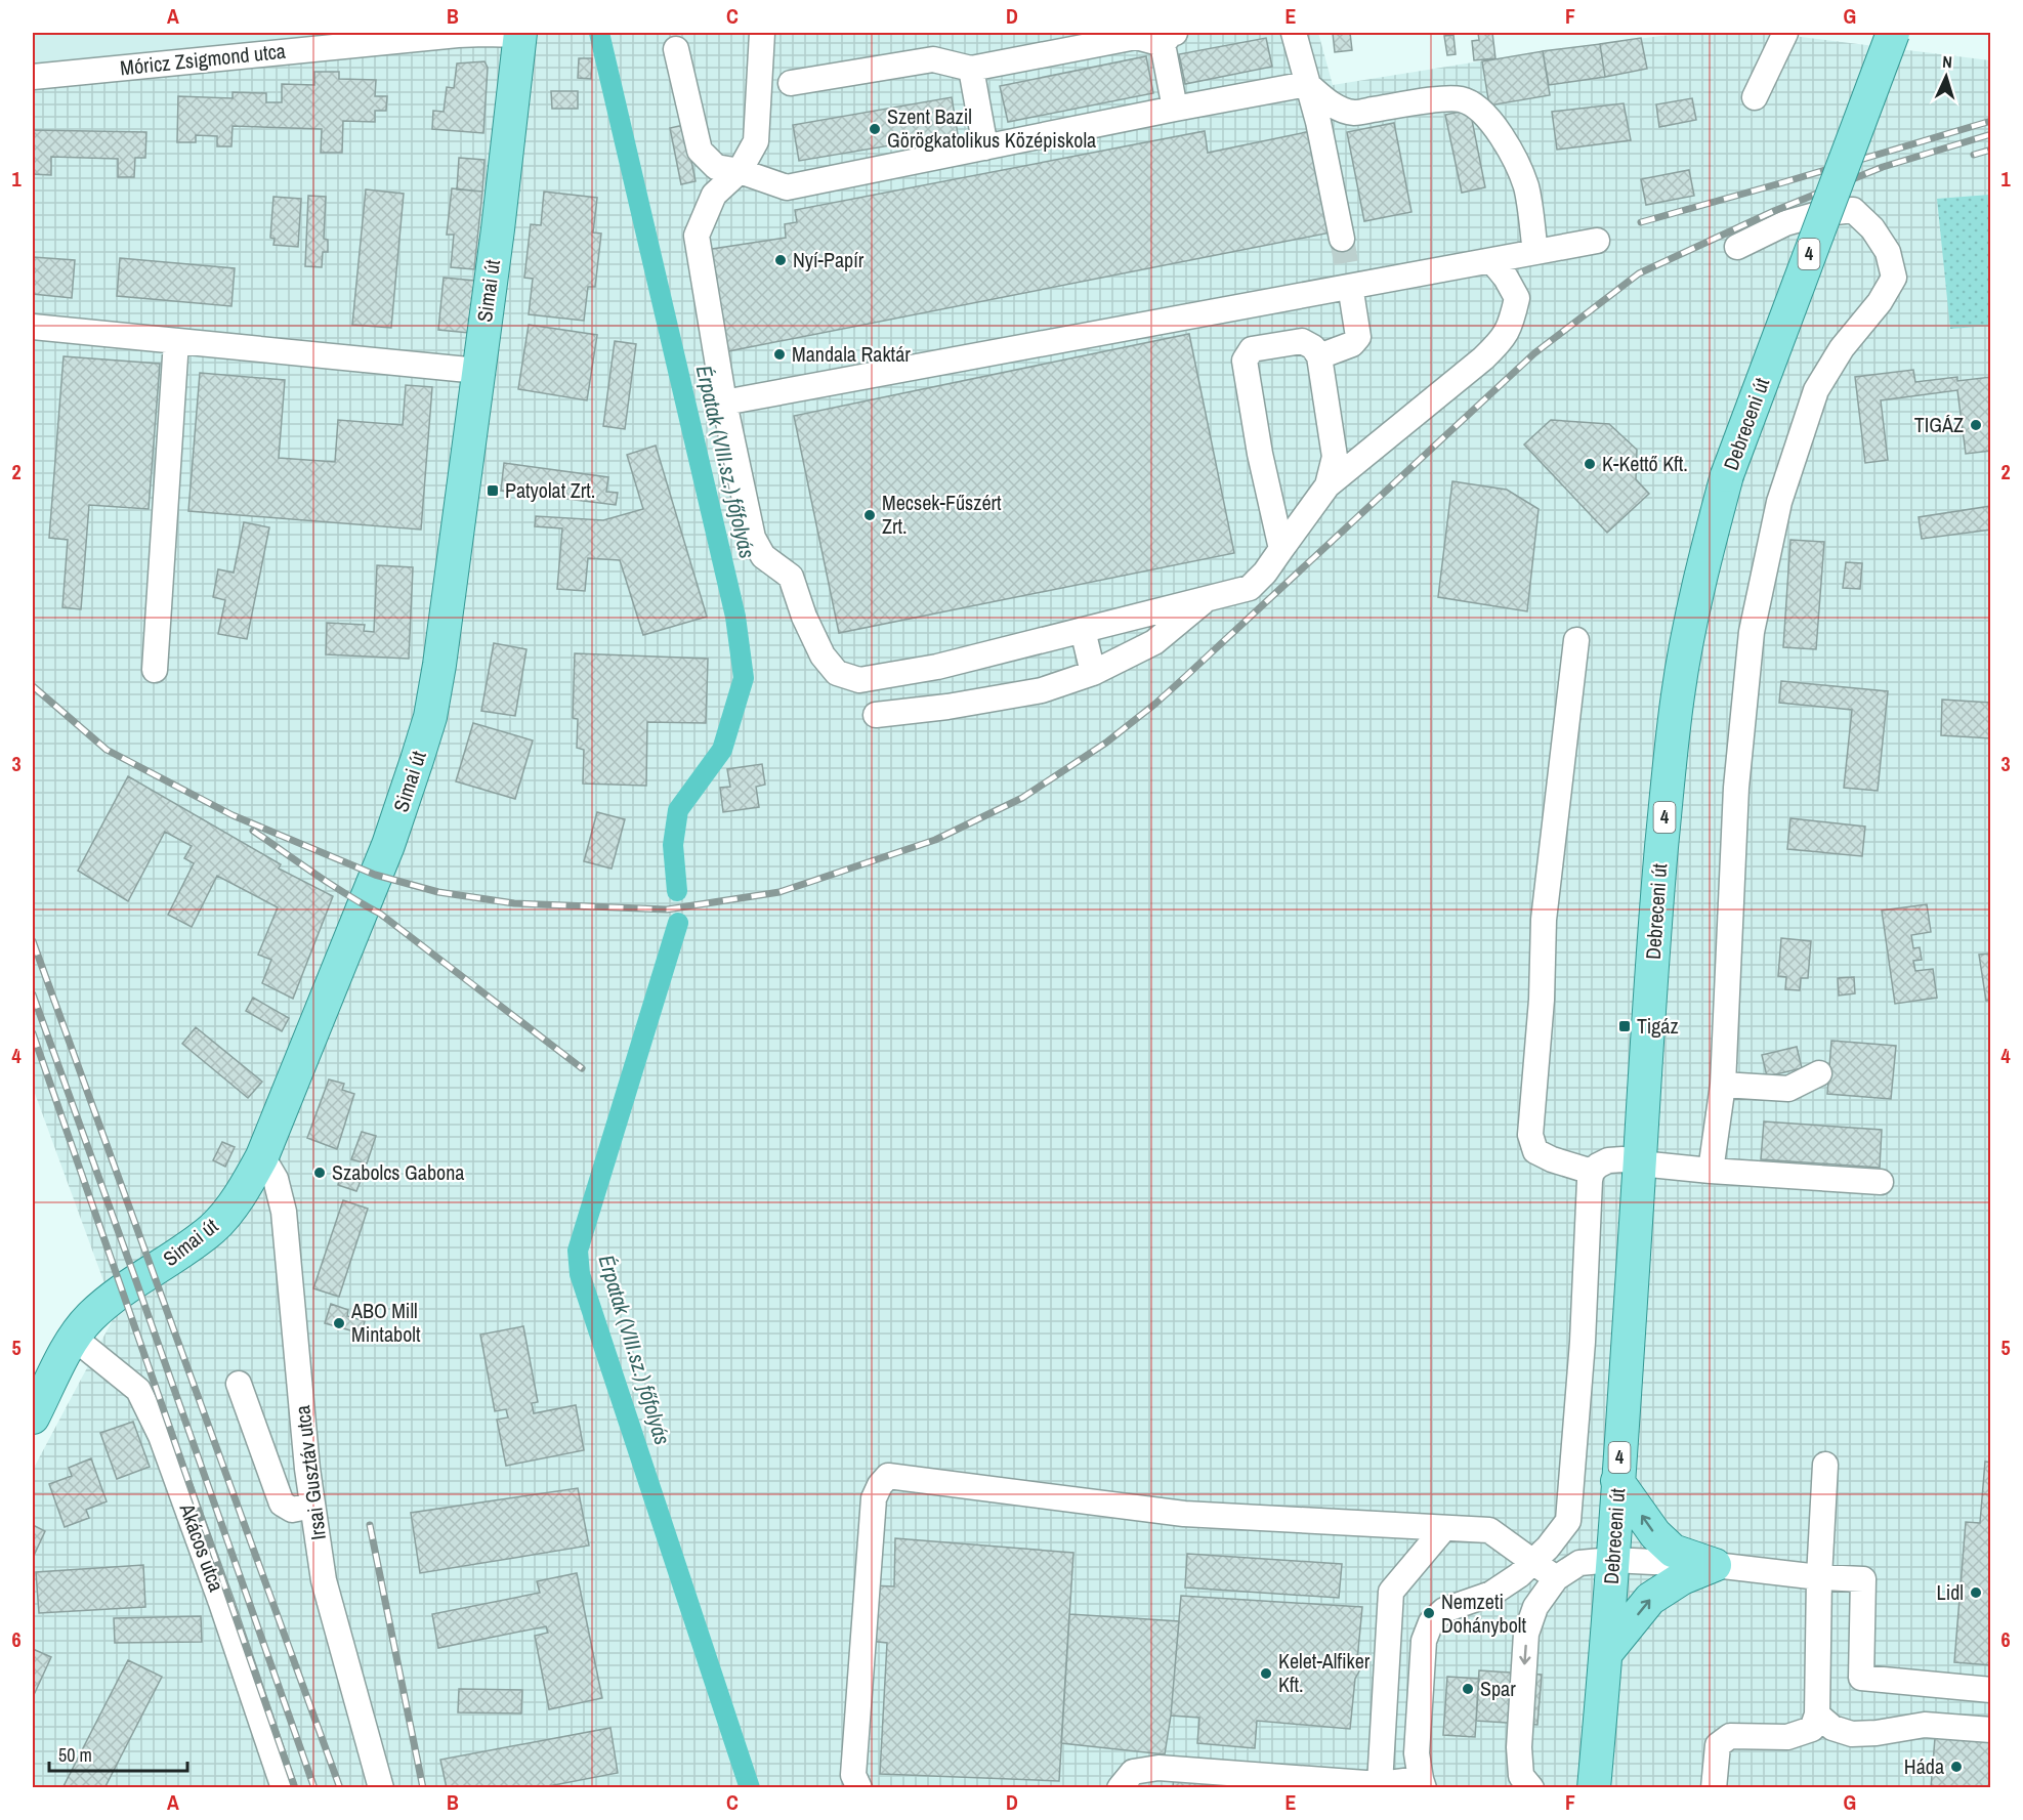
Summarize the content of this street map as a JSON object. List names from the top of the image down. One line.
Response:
{"streets":{"main road":["4","Simai út","Debreceni út"],"street":["Móricz Zsigmond utca","Irsai Gusztáv utca","Akácos utca"]},"crossings":[["Móricz Zsigmond utca","Simai út"],["Simai út","Irsai Gusztáv utca"],["Simai út","Akácos utca"]],"water":["Érpatak (VIII.sz.) főfolyás"],"places":{"other":["Szent Bazil Görögkatolikus Középiskola","Nyí-Papír","Mandala Raktár","TIGÁZ","K-Kettő Kft.","Mecsek-Fűszért Zrt.","Szabolcs Gabona","ABO Mill Mintabolt","Lidl","Nemzeti Dohánybolt","Kelet-Alfiker Kft.","Spar","Háda"],"transit":["Patyolat Zrt.","Tigáz"]},"scale_bar":"50 m","north":"top","grid":{"columns":["A","B","C","D","E","F","G"],"rows":["1","2","3","4","5","6"]}}
